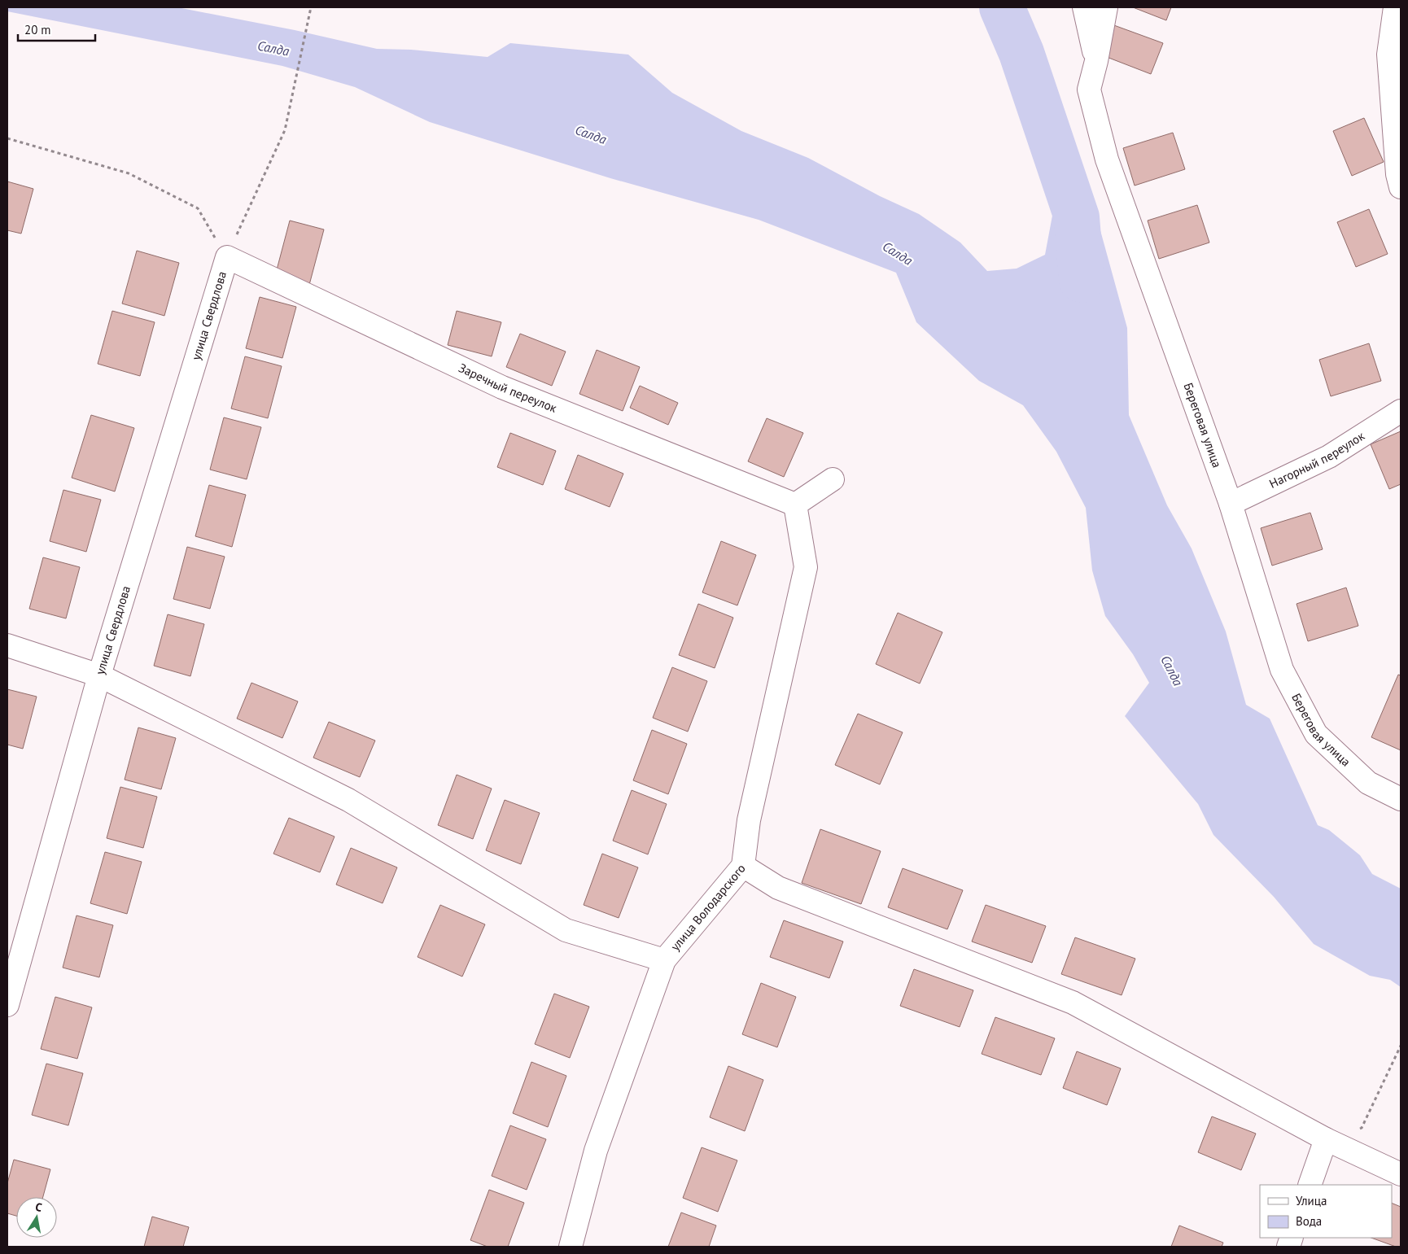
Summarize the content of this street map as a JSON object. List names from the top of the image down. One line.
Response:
{"streets":{"street":["улица Свердлова","Заречный переулок","Береговая улица","Нагорный переулок","улица Володарского"]},"crossings":[["улица Свердлова","Заречный переулок"],["Заречный переулок","улица Володарского"],["Береговая улица","Нагорный переулок"]],"water":["Салда"],"legend":["Улица","Вода"],"scale_bar":"20 m","north":"top"}
